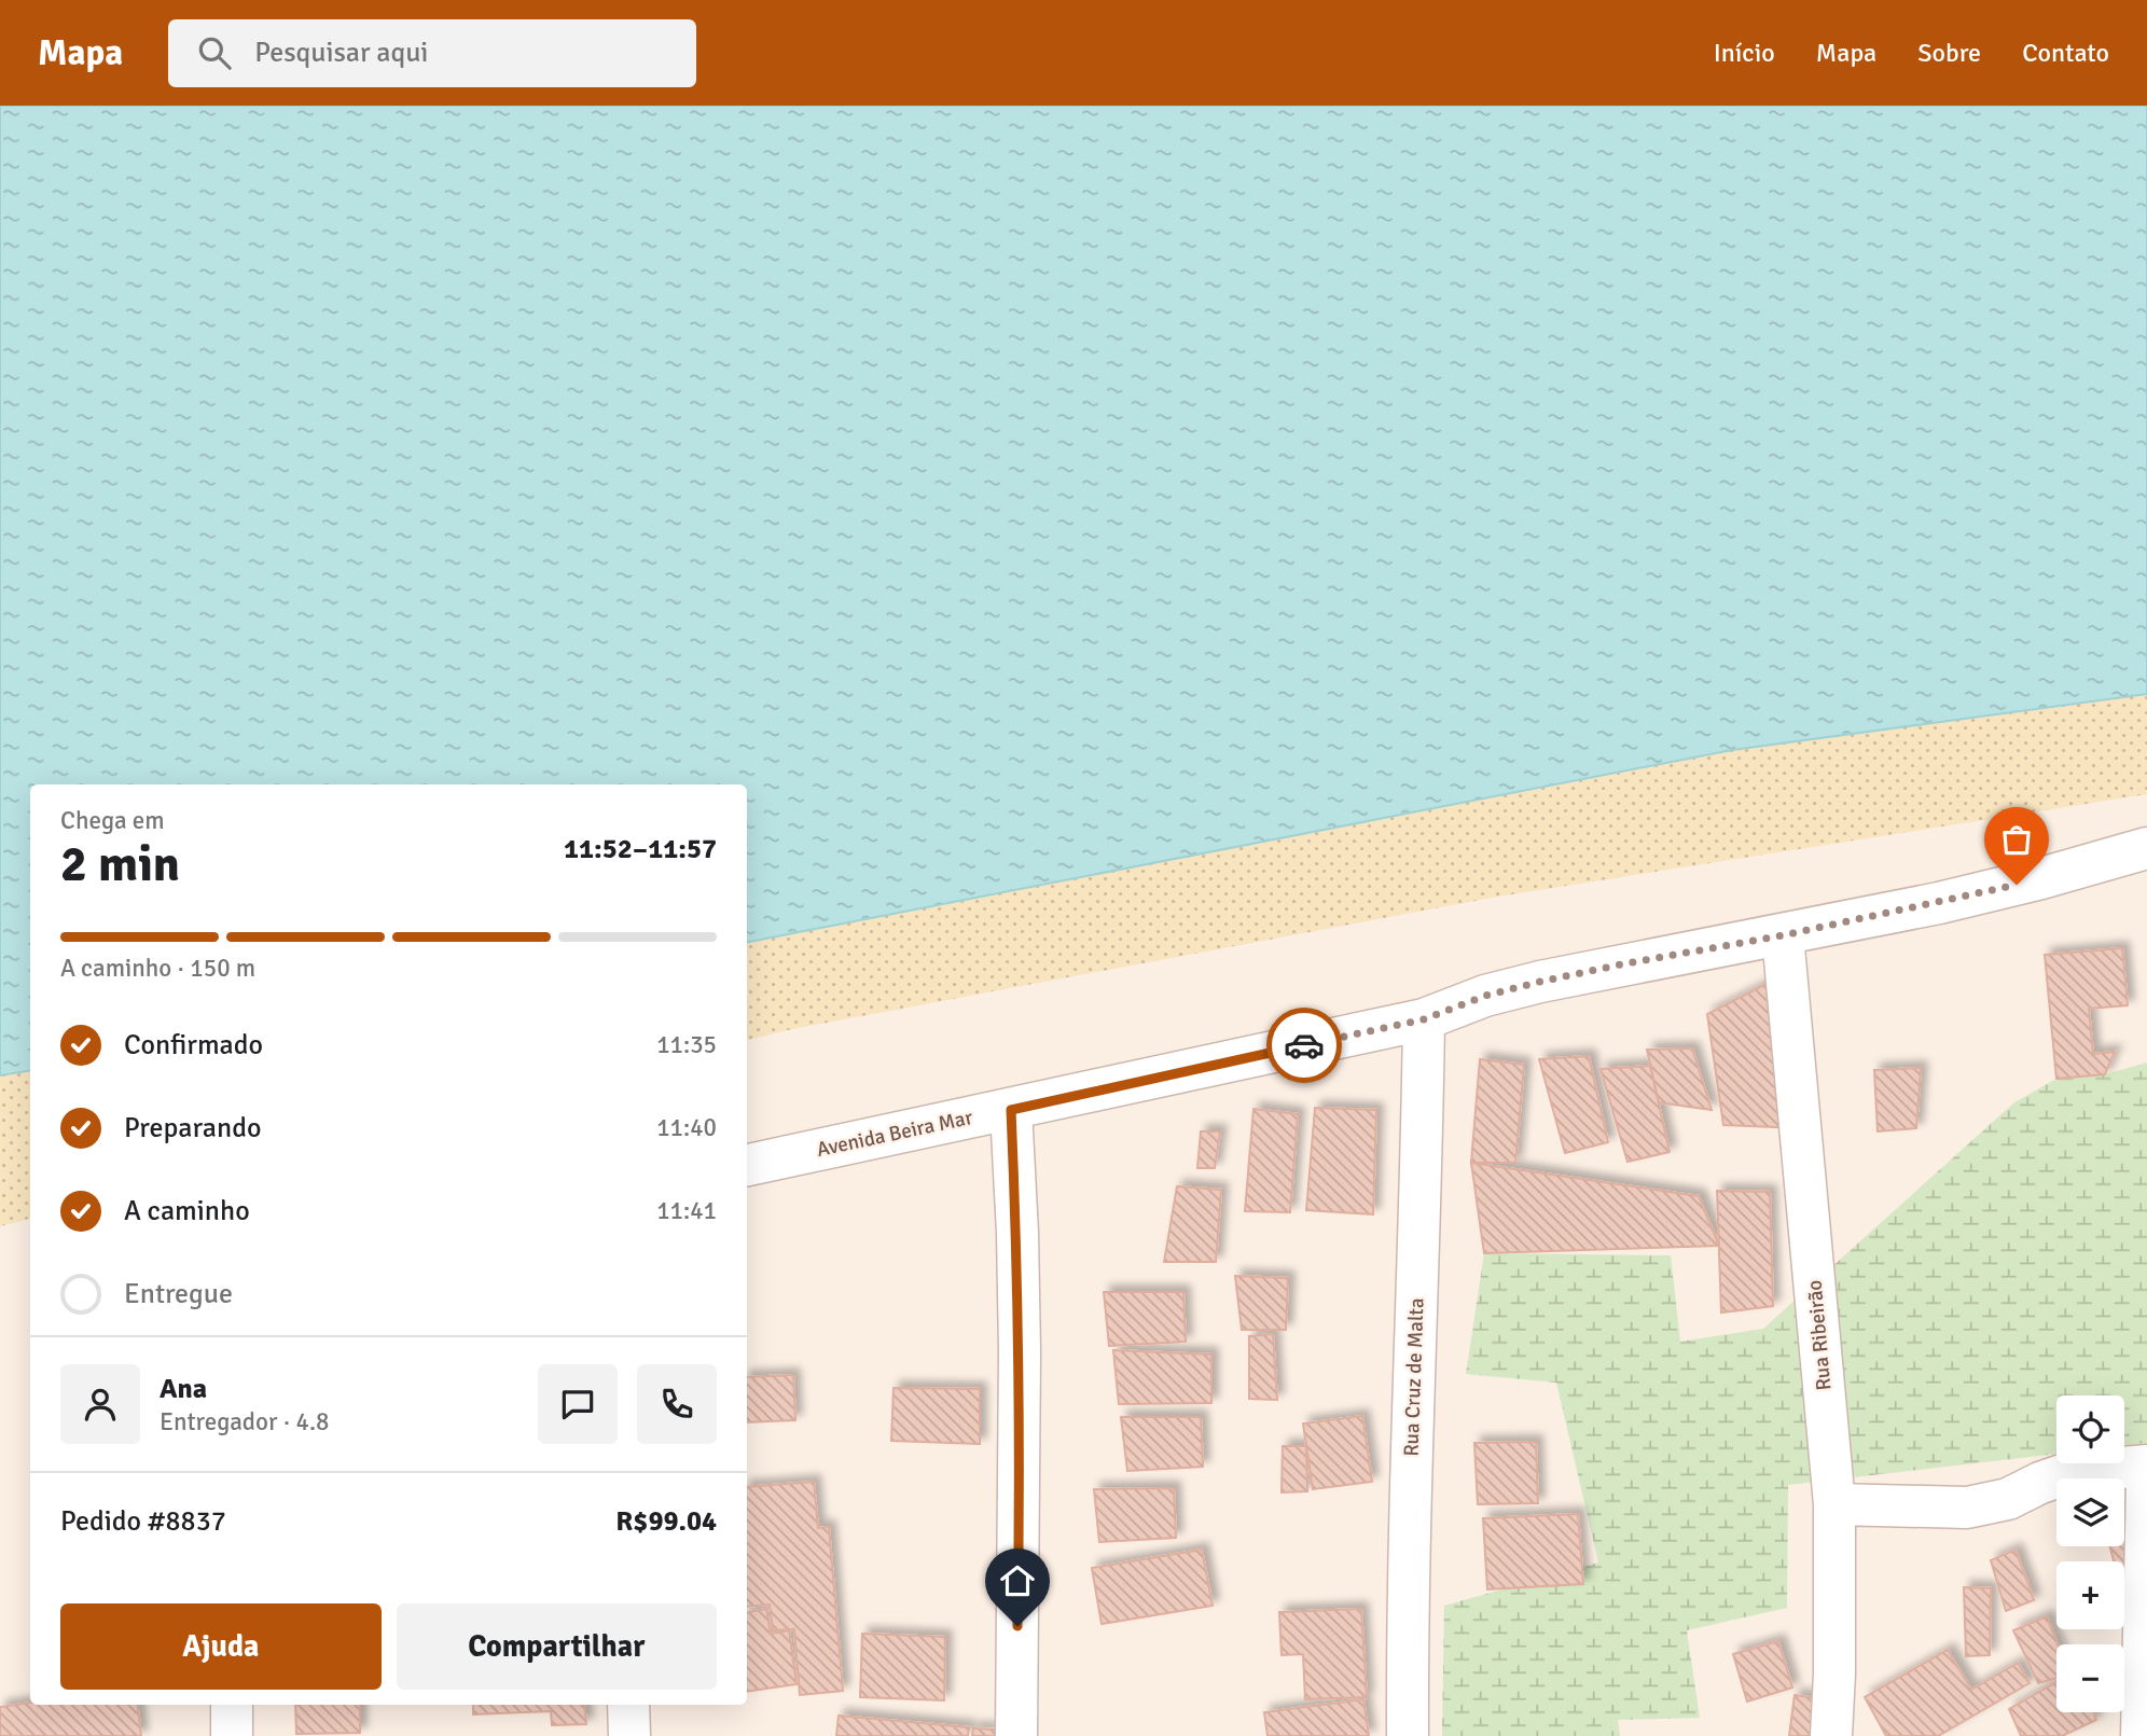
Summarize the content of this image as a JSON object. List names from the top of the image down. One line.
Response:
{"streets":{"street":["Avenida Beira Mar","Rua Ribeirão","Rua Cruz de Malta"]},"crossings":[["Avenida Beira Mar","Rua Ribeirão"],["Avenida Beira Mar","Rua Cruz de Malta"]],"page":{"header":"Mapa","search":"Pesquisar aqui","nav":["Início","Mapa","Sobre","Contato"],"heading":["2 min","Chega em","11:52–11:57"],"panel":["Ana","Entregador · 4.8","Pedido #8837","R$99.04"],"bar":"A caminho · 150 m","list":[["Confirmado","11:35"],["Preparando","11:40"],["A caminho","11:41"],"Entregue"],"map_buttons":["+","−"],"buttons":["Ajuda","Compartilhar"]}}
